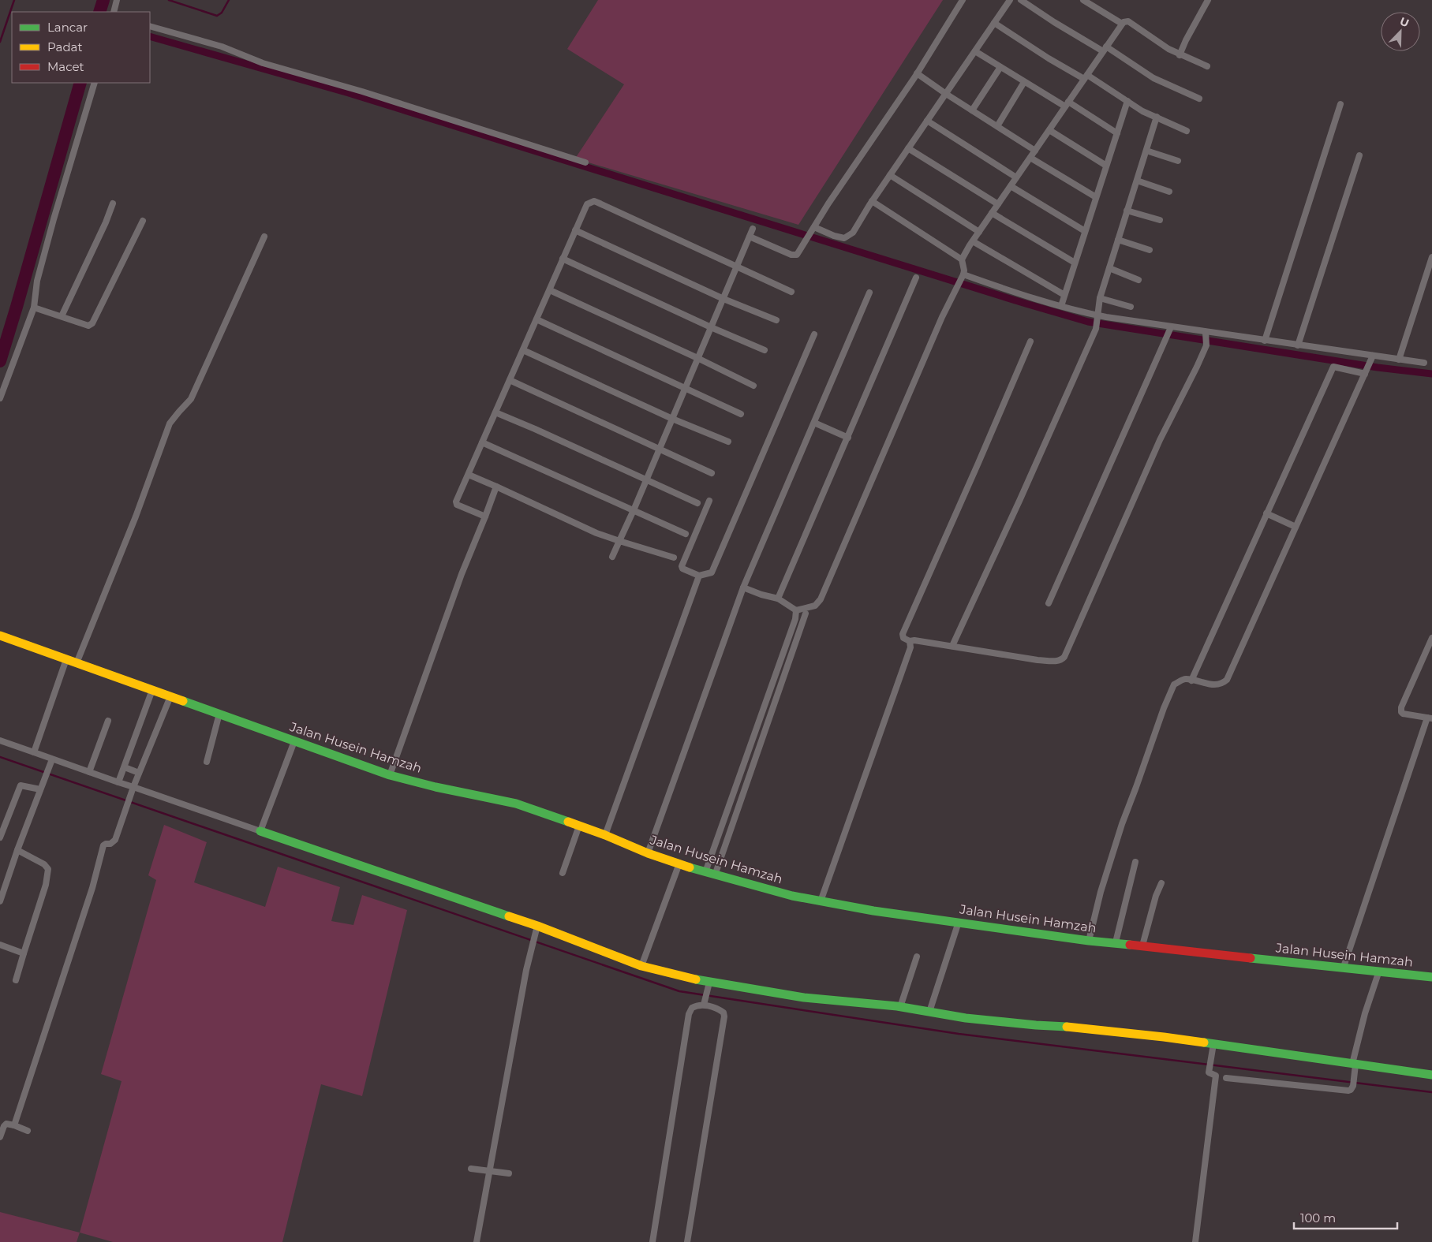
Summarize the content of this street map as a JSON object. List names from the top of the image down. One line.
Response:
{"streets":{"street":["Jalan Husein Hamzah"]},"legend":["Lancar","Padat","Macet"],"scale_bar":"100 m","north":"top right"}
